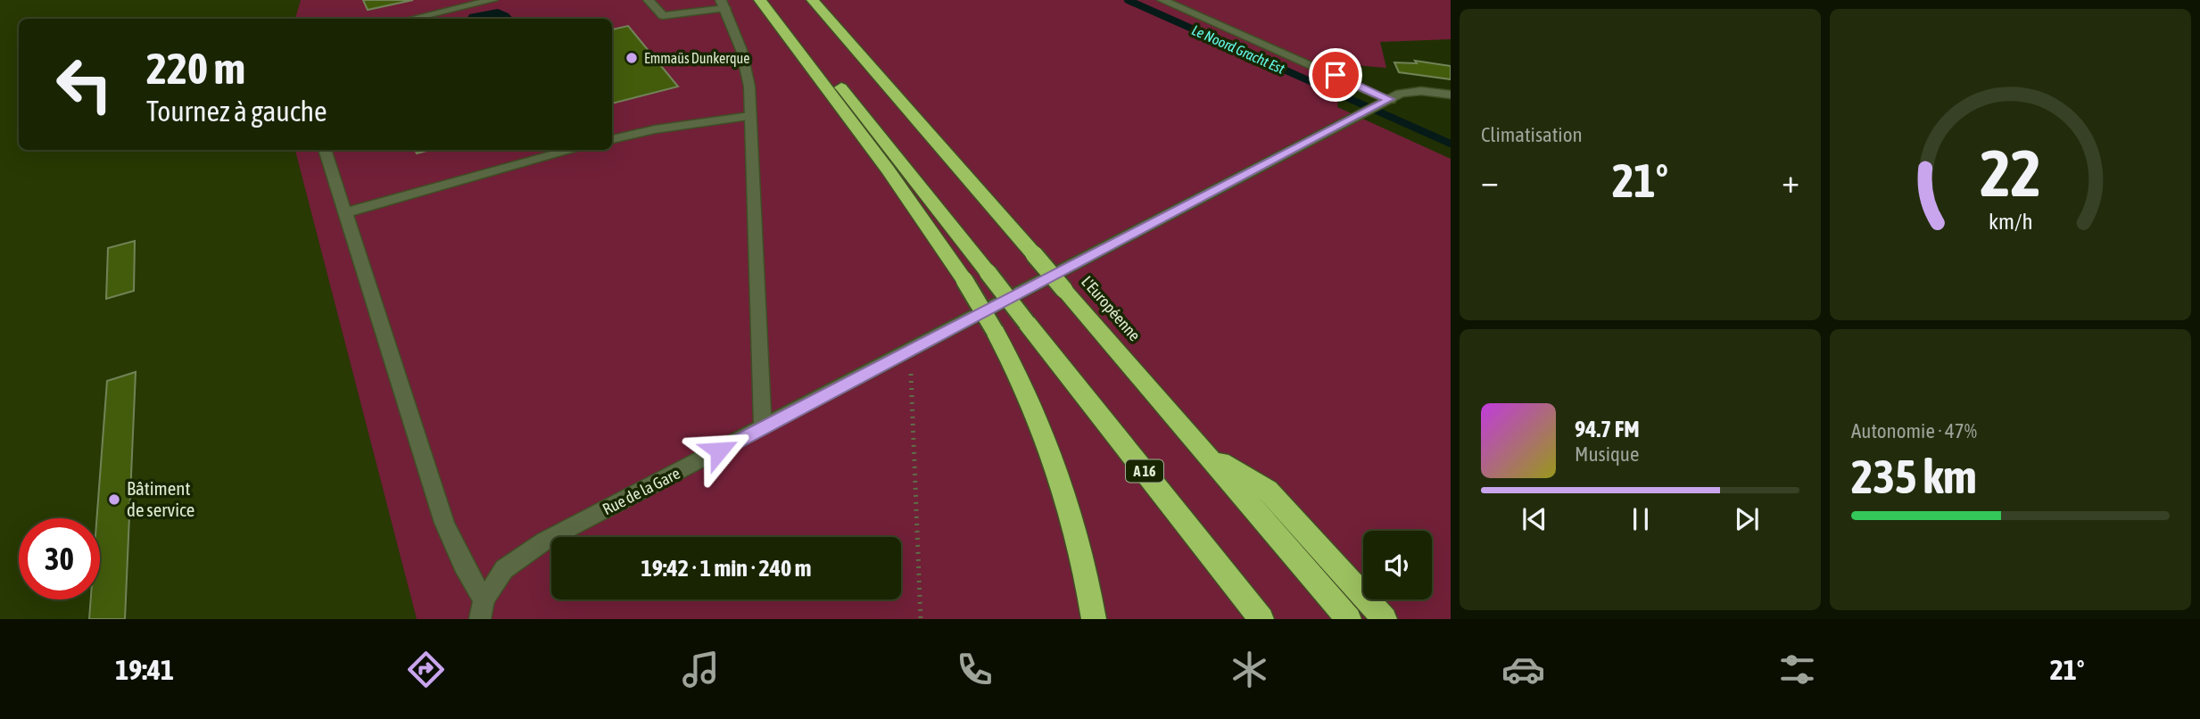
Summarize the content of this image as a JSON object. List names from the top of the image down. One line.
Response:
{"streets":{"highway":["L'Européenne","A 16"],"street":["Rue de la Gare"]},"water":["Le Noord Gracht Est"],"places":["Emmaüs Dunkerque","Bâtiment de service"],"page":{"tile":["Climatisation",["Autonomie · 47%","235 km"]],"turn":["220 m","Tournez à gauche"],"heat":["−","21°","+"],"song":["94.7 FM","Musique"],"limit":"30","trip":"19:42 · 1 min · 240 m","tabs":["19:41","21°"],"gauge":["22","km/h"]}}
